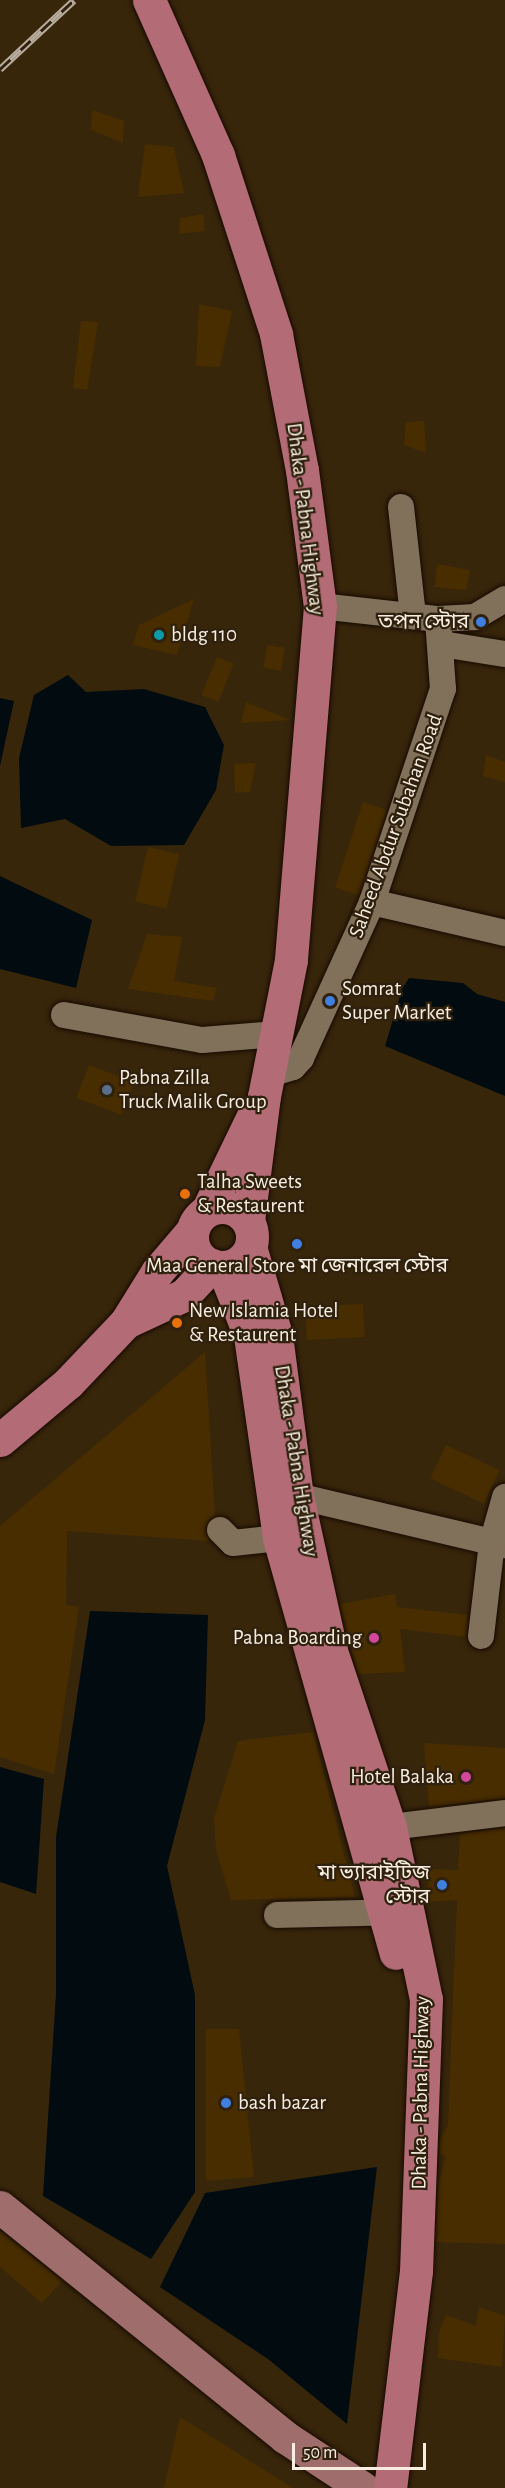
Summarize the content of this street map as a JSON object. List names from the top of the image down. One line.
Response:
{"streets":{"highway":["Dhaka - Pabna Highway"],"street":["Saheed Abdur Subahan Road"]},"crossings":[["Dhaka - Pabna Highway","Saheed Abdur Subahan Road"]],"places":["তপন স্টোর","bldg 110","Somrat Super Market","Pabna Zilla Truck Malik Group","Talha Sweets & Restaurent","Maa General Store মা জেনারেল স্টোর","New Islamia Hotel & Restaurent","Pabna Boarding","Hotel Balaka","মা ভ‍্যারাইটিজ স্টোর","bash bazar"],"scale_bar":"50 m"}
